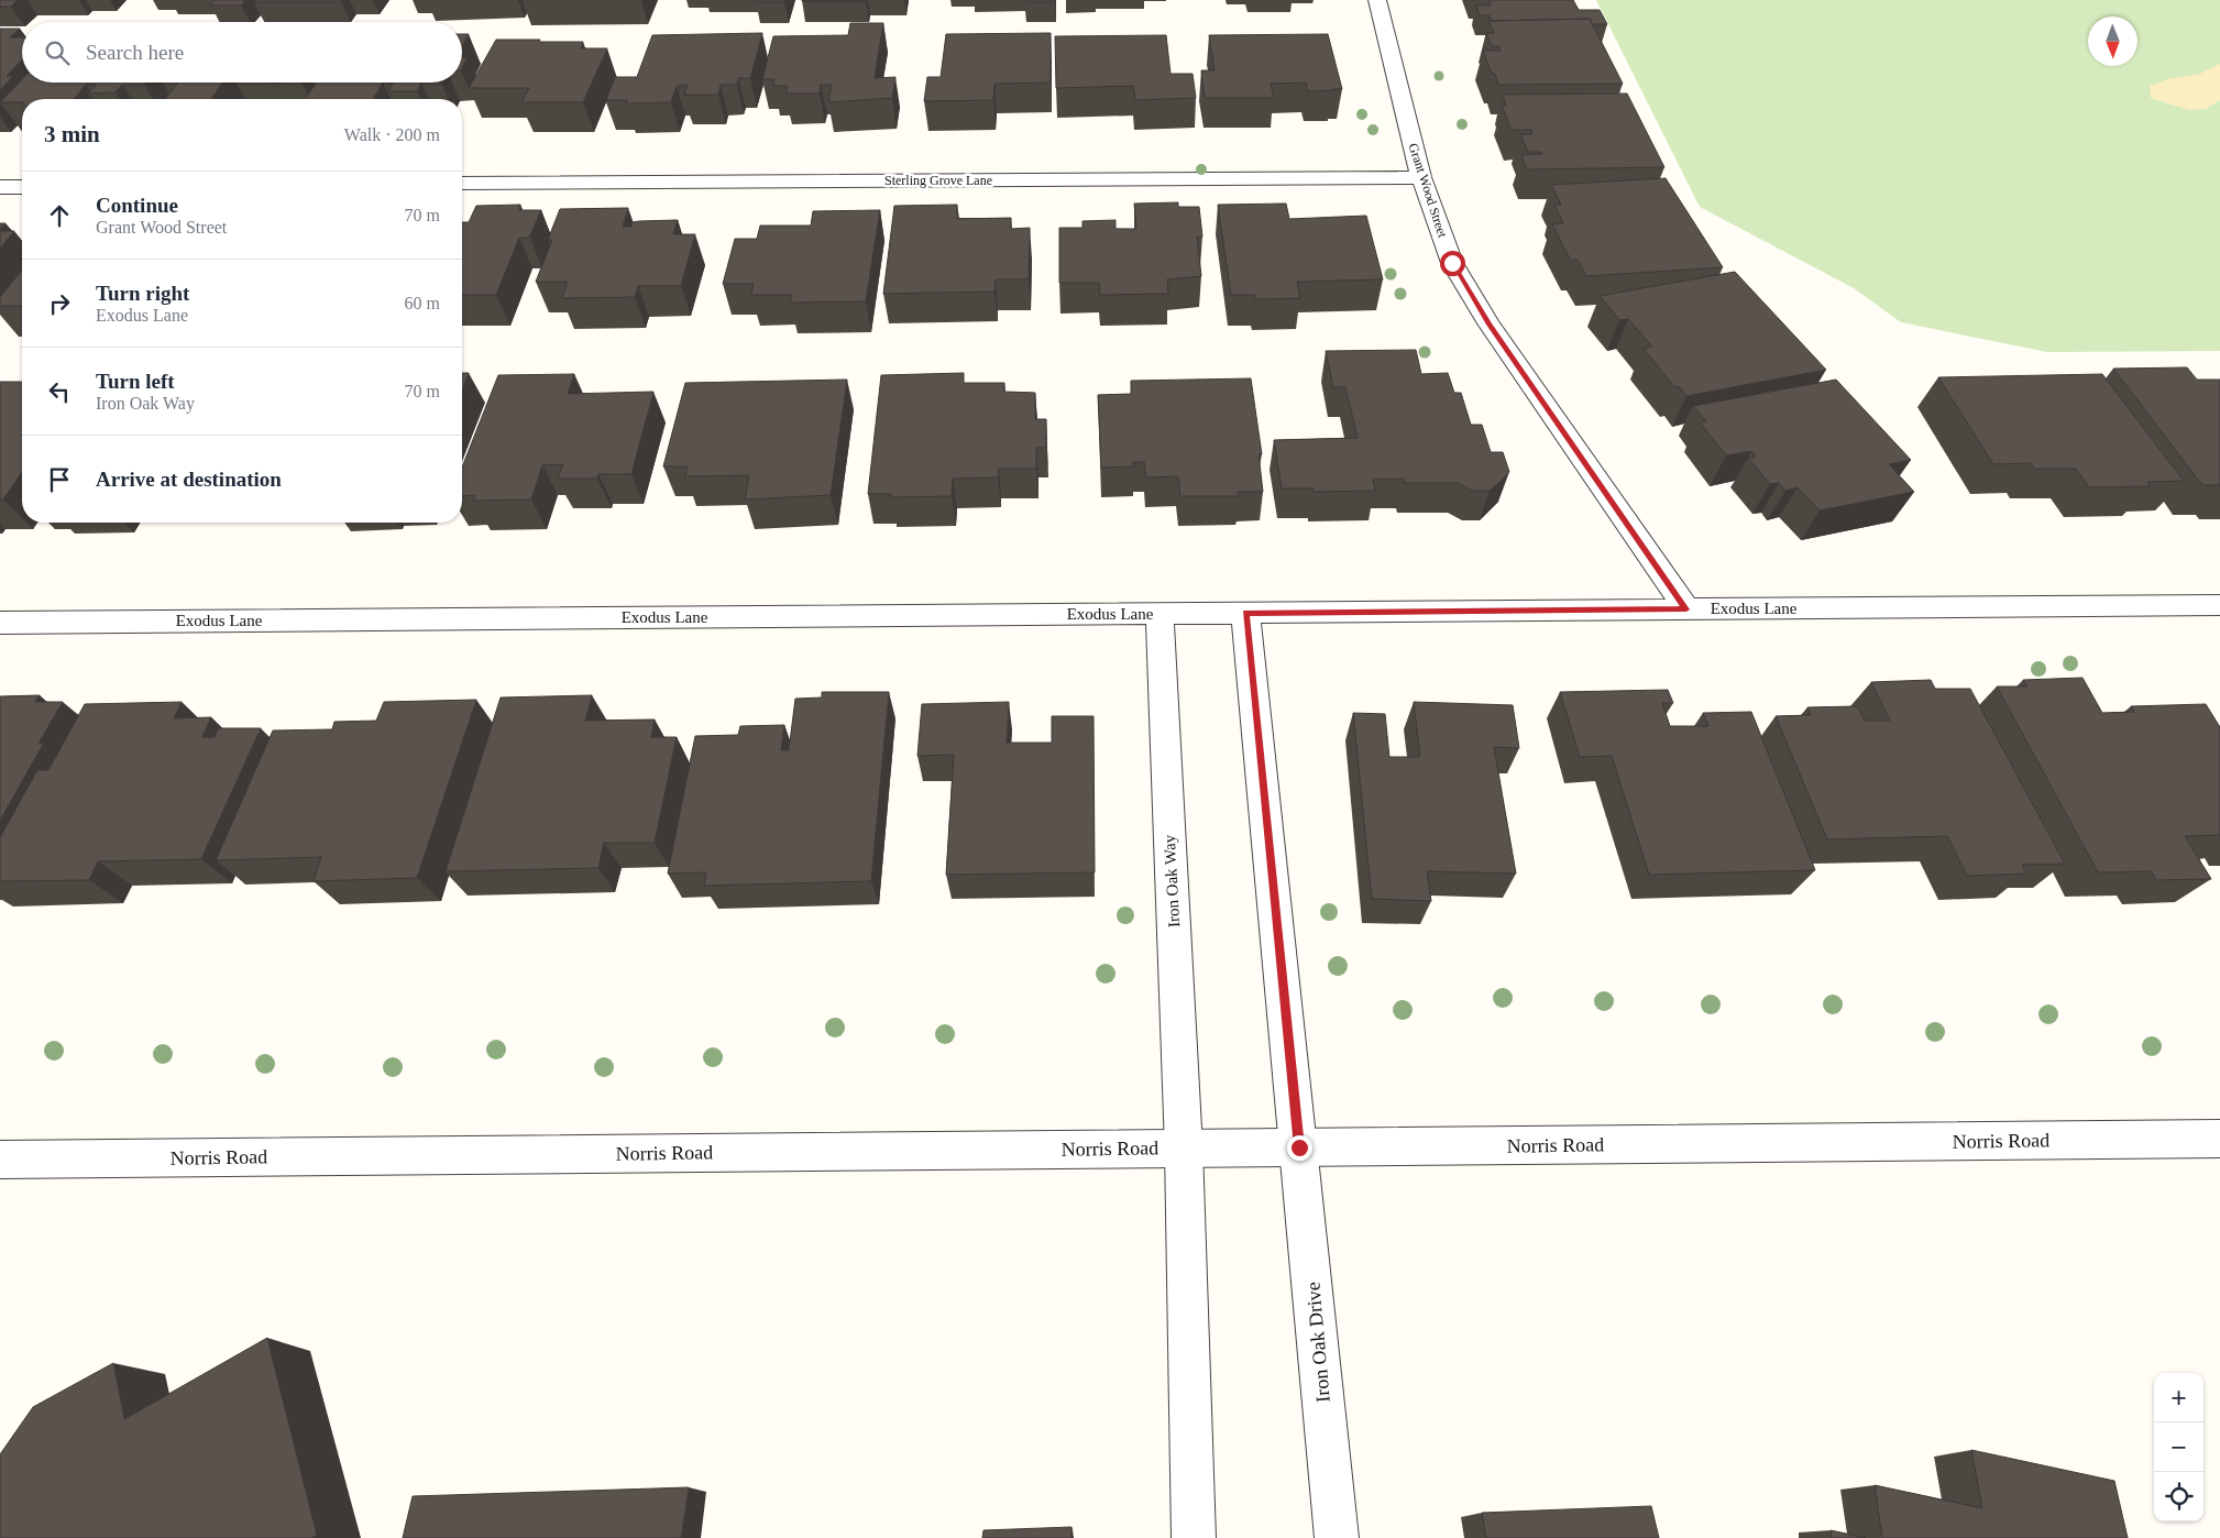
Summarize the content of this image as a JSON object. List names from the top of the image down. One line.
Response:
{"streets":{"street":["Sterling Grove Lane","Grant Wood Street","Exodus Lane","Iron Oak Way","Norris Road","Iron Oak Drive"]},"crossings":[["Sterling Grove Lane","Grant Wood Street"],["Grant Wood Street","Exodus Lane"],["Exodus Lane","Iron Oak Way"],["Iron Oak Way","Norris Road"],["Norris Road","Iron Oak Drive"]],"north":"bottom","page":{"search":"Search here","heading":["3 min","Walk · 200 m"],"list":[["Continue","Grant Wood Street","70 m"],["Turn right","Exodus Lane","60 m"],["Turn left","Iron Oak Way","70 m"],"Arrive at destination"],"map_buttons":["+","−"]}}
